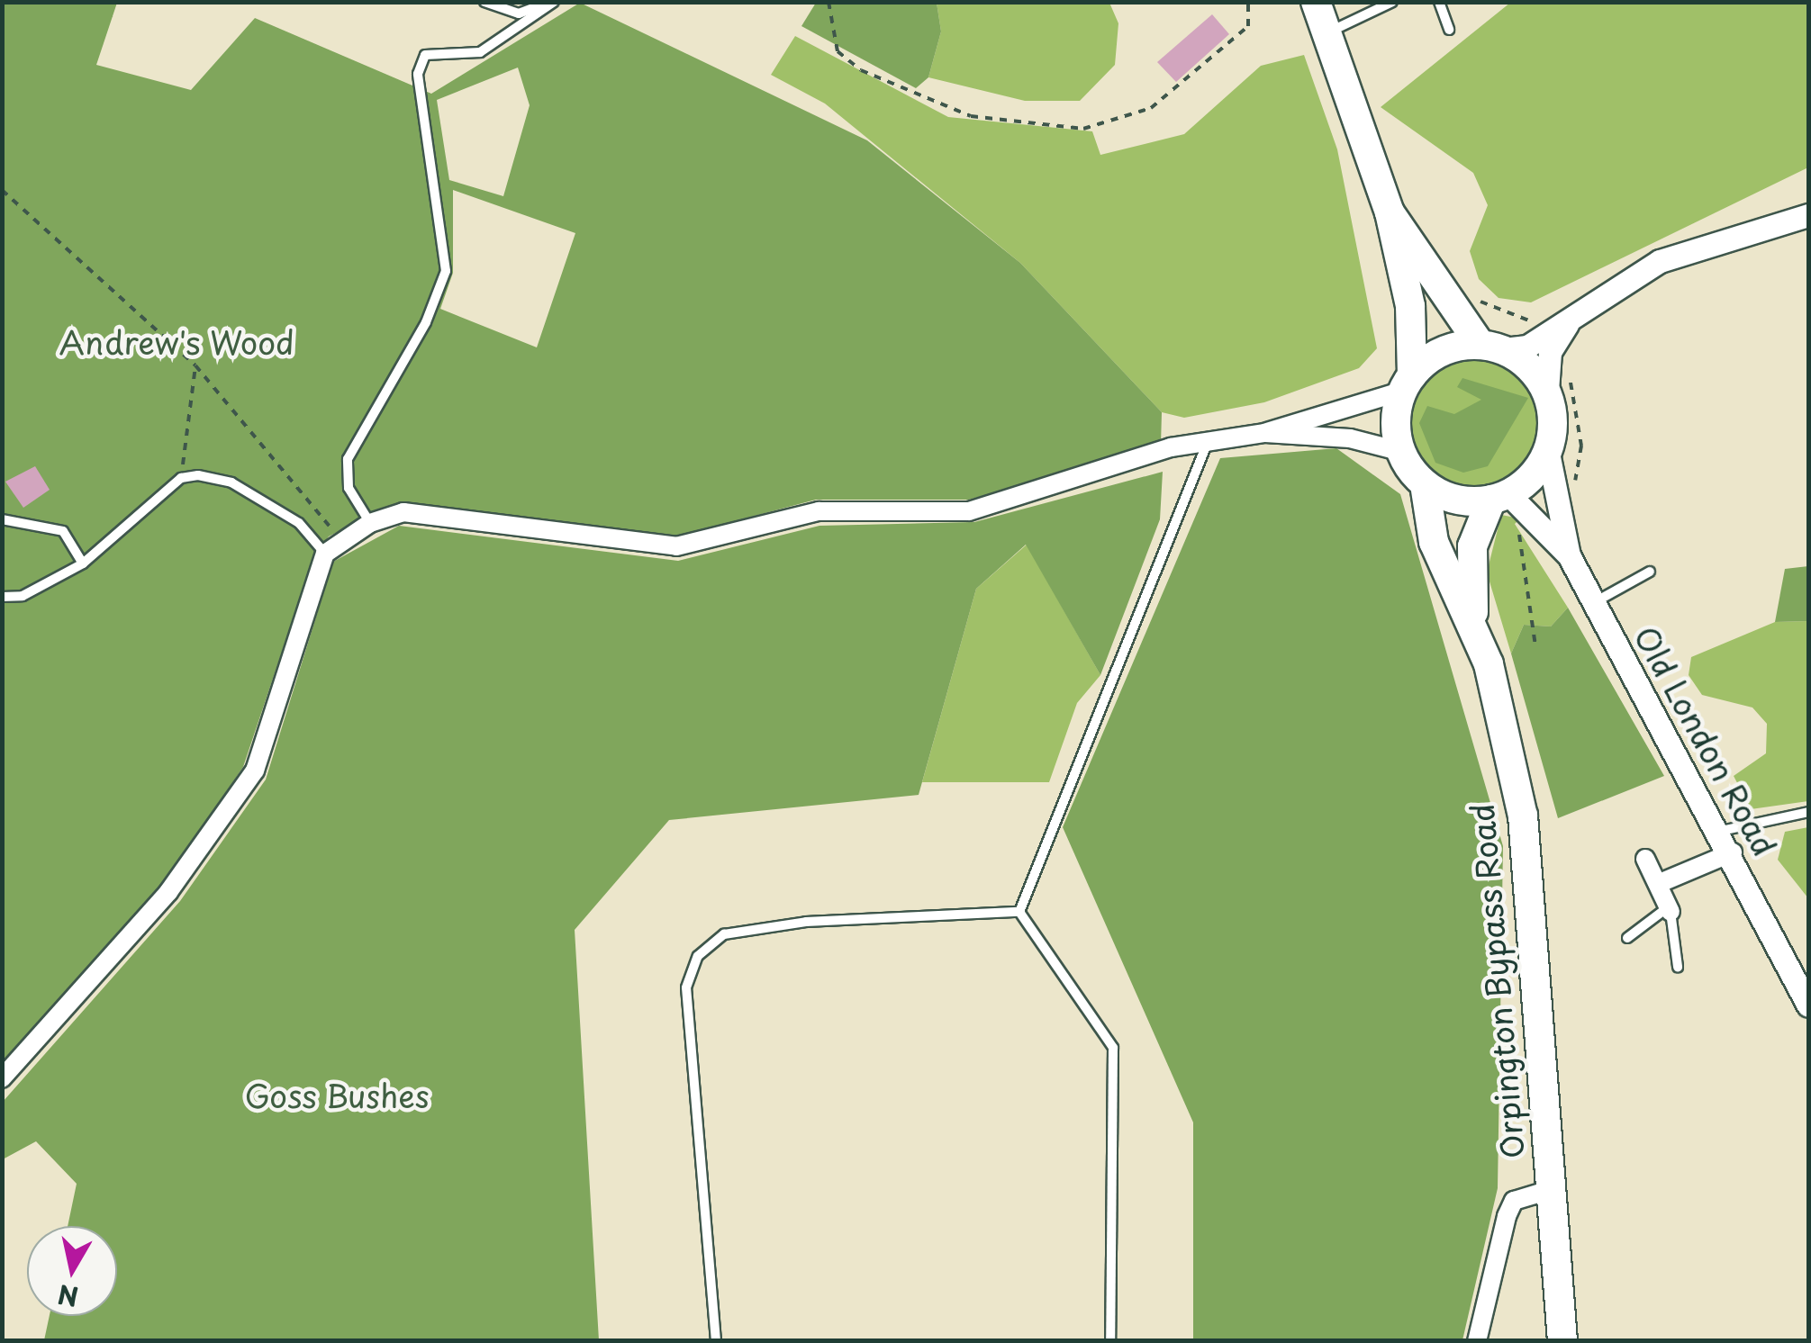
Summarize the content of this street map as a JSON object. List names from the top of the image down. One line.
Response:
{"streets":{"main road":["Orpington Bypass Road"],"street":["Old London Road"]},"crossings":[["Old London Road","Orpington Bypass Road"]],"parks":["Andrew's Wood","Goss Bushes"],"north":"bottom"}
